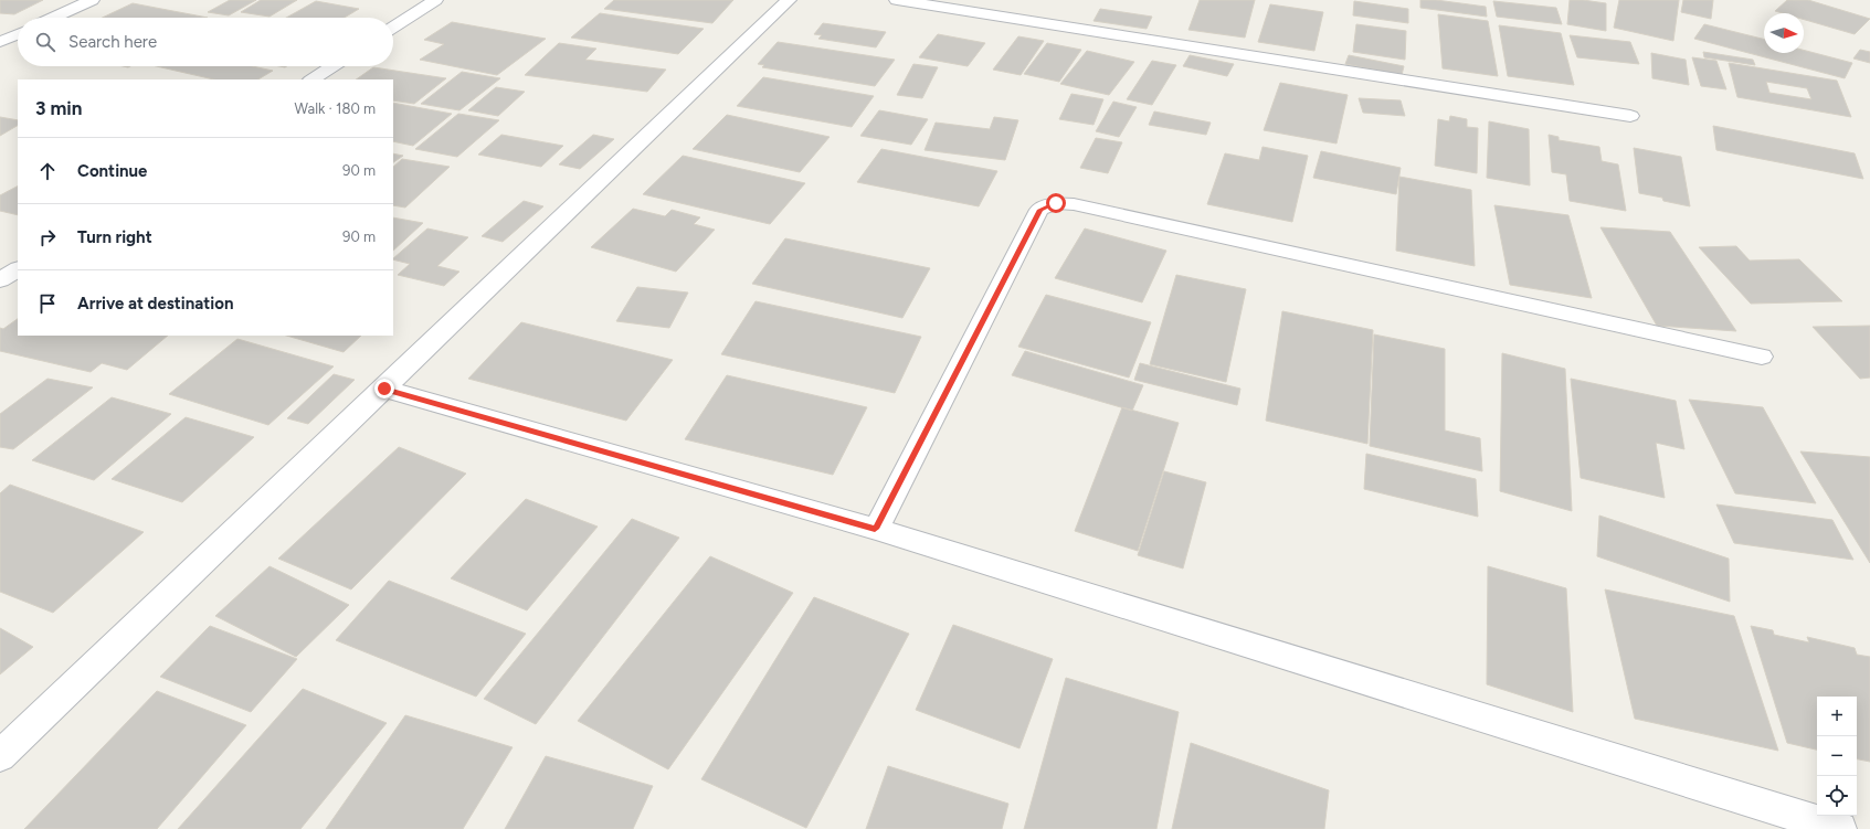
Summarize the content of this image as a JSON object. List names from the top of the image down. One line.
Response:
{"north":"right","page":{"search":"Search here","heading":["3 min","Walk · 180 m"],"list":[["Continue","90 m"],["Turn right","90 m"],"Arrive at destination"],"map_buttons":["+","−"]}}
